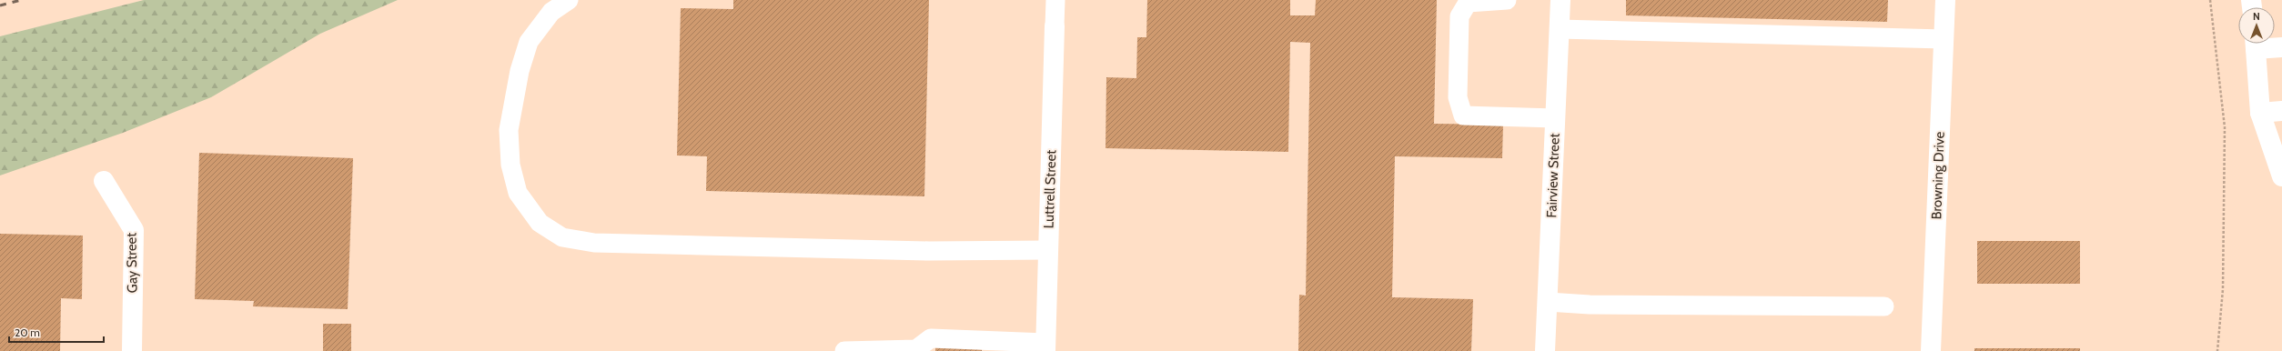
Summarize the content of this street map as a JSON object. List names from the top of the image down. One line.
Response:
{"streets":{"street":["Fairview Street","Browning Drive","Luttrell Street","Gay Street"]},"scale_bar":"20 m","north":"top"}
